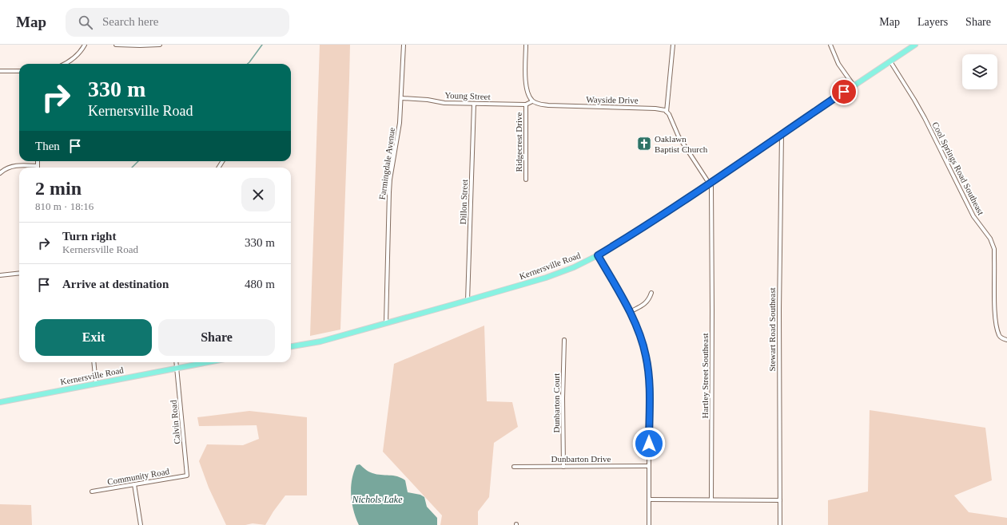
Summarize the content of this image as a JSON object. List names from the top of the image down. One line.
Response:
{"streets":{"main road":["Kernersville Road"],"street":["Young Street","Wayside Drive","Ridgecrest Drive","Farmingdale Avenue","Cool Springs Road Southeast","Dillon Street","Stewart Road Southeast","Hartley Street Southeast","Dunbarton Court","Calvin Road","Dunbarton Drive","Community Road"]},"crossings":[["Young Street","Wayside Drive"],["Young Street","Ridgecrest Drive"],["Young Street","Farmingdale Avenue"],["Young Street","Dillon Street"],["Farmingdale Avenue","Kernersville Road"],["Cool Springs Road Southeast","Kernersville Road"],["Dillon Street","Kernersville Road"],["Kernersville Road","Stewart Road Southeast"],["Kernersville Road","Hartley Street Southeast"],["Kernersville Road","Calvin Road"],["Dunbarton Court","Dunbarton Drive"],["Calvin Road","Community Road"]],"water":["Nichols Lake"],"places":{"church":["Oaklawn Baptist Church"]},"page":{"header":"Map","search":"Search here","nav":["Map","Layers","Share"],"turn":["330 m","Kernersville Road"],"then":"Then","heading":["2 min","810 m · 18:16"],"list":[{"name":"Turn right","note":"Kernersville Road","value":"330 m"},{"name":"Arrive at destination","value":"480 m"}],"buttons":["Exit","Share"]}}
